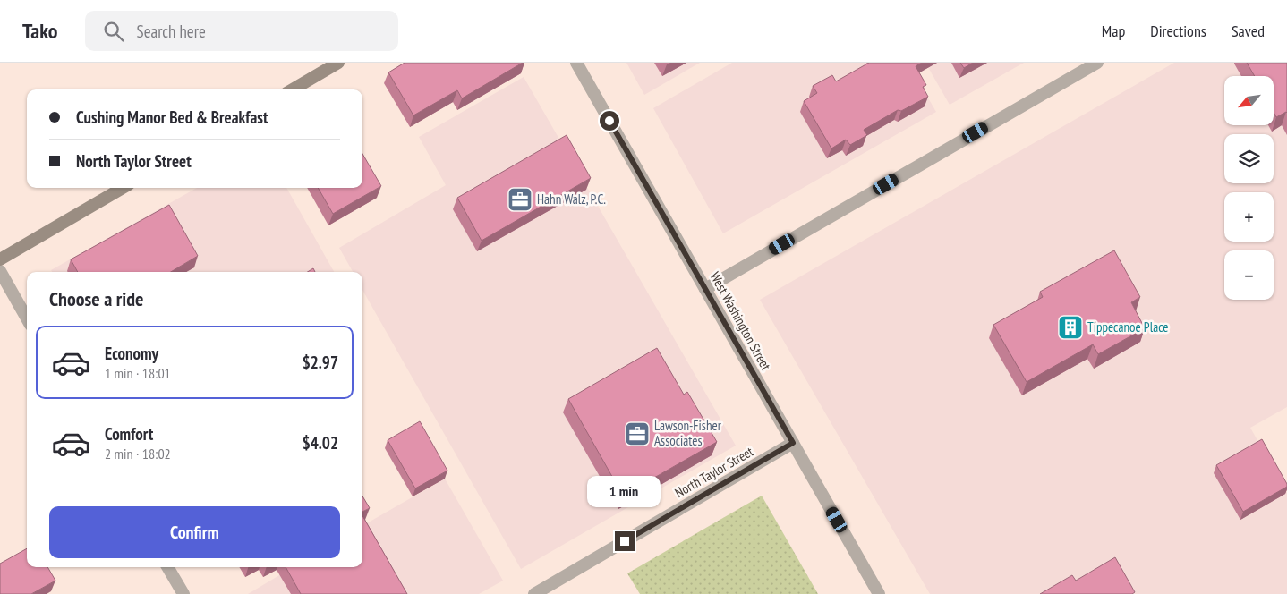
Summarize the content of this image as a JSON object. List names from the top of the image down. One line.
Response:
{"streets":{"street":["West Washington Street","North Taylor Street"]},"crossings":[["West Washington Street","North Taylor Street"]],"places":{"office":["Hahn Walz, P.C.","Lawson-Fisher Associates"],"building":["Tippecanoe Place"]},"north":"bottom left","page":{"header":"Tako","search":"Search here","nav":["Map","Directions","Saved"],"map_buttons":["+","−"],"banner":["Cushing Manor Bed & Breakfast","North Taylor Street"],"heading":"Choose a ride","list":[{"name":"Economy","note":"1 min · 18:01","value":"$2.97"},{"name":"Comfort","note":"2 min · 18:02","value":"$4.02"}],"bubble":"1 min","buttons":"Confirm"}}
